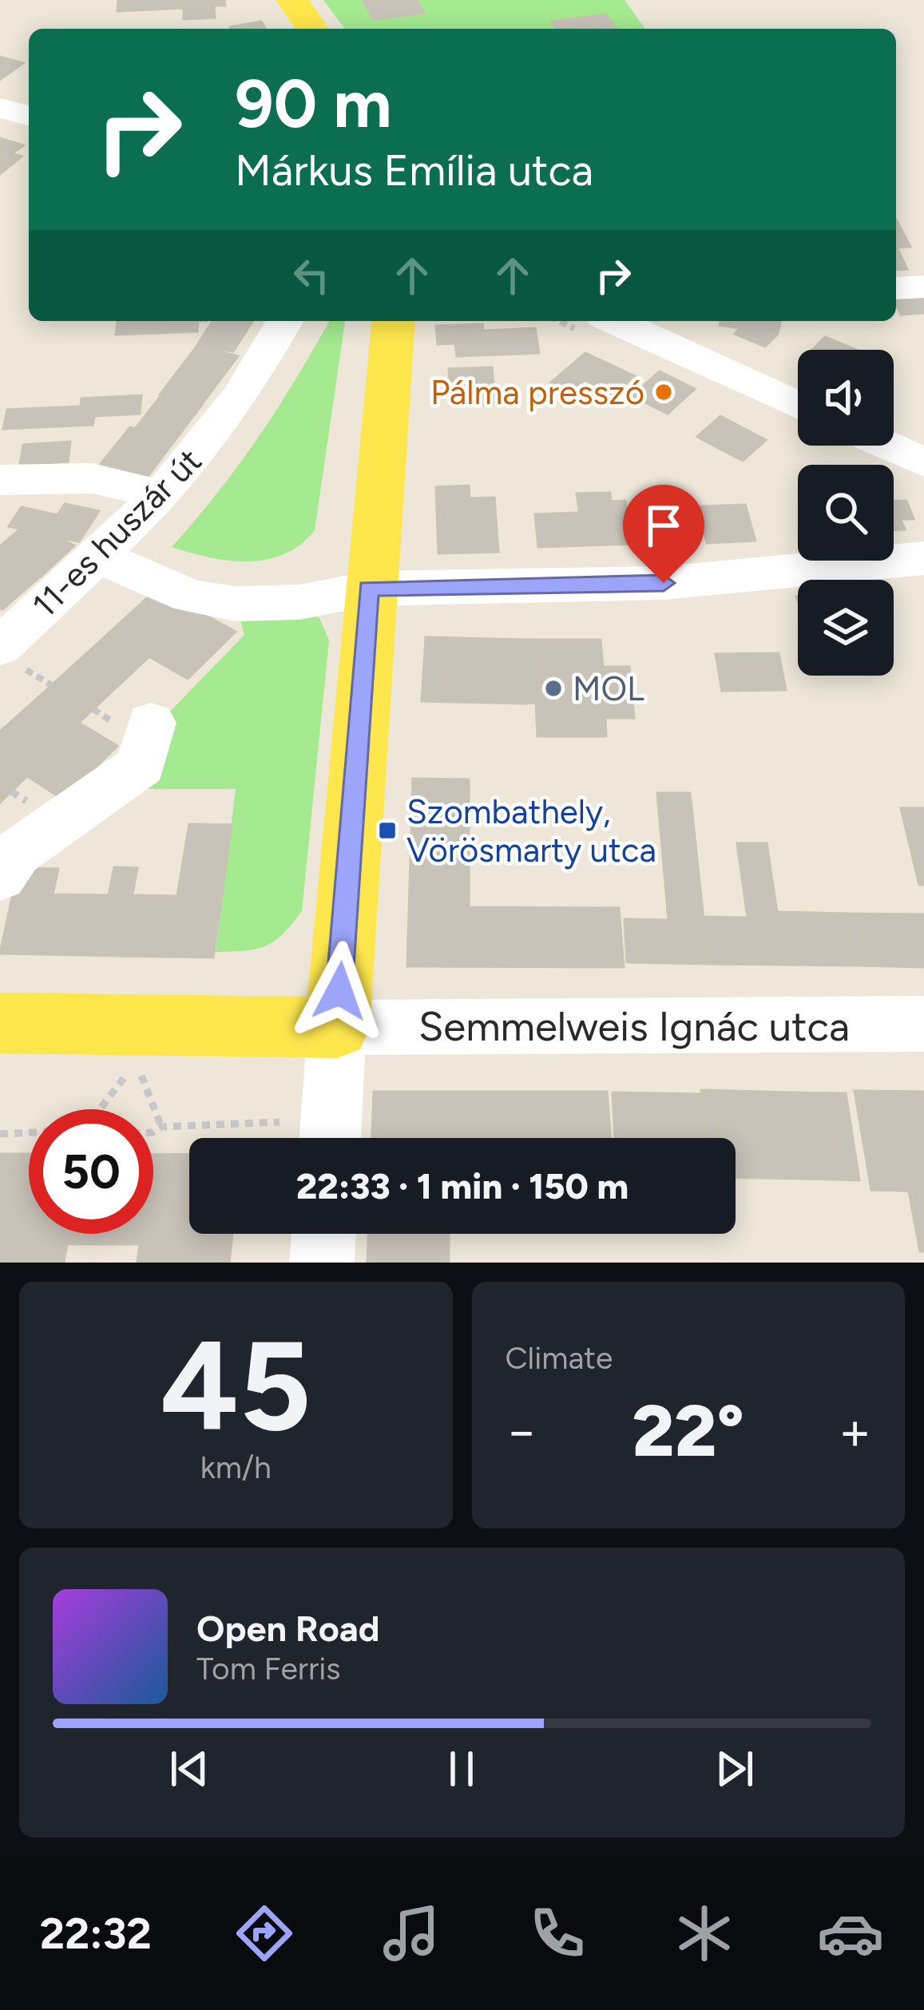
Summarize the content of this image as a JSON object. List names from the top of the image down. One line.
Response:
{"streets":{"main road":["Semmelweis Ignác utca"],"street":["11-es huszár út"]},"places":{"other":["Pálma presszó","MOL"],"transit":["Szombathely, Vörösmarty utca"]},"page":{"turn":["90 m","Márkus Emília utca"],"limit":"50","trip":"22:33 · 1 min · 150 m","tile":[["45","km/h"],"Climate"],"heat":["−","22°","+"],"song":["Open Road","Tom Ferris"],"tabs":"22:32"}}
